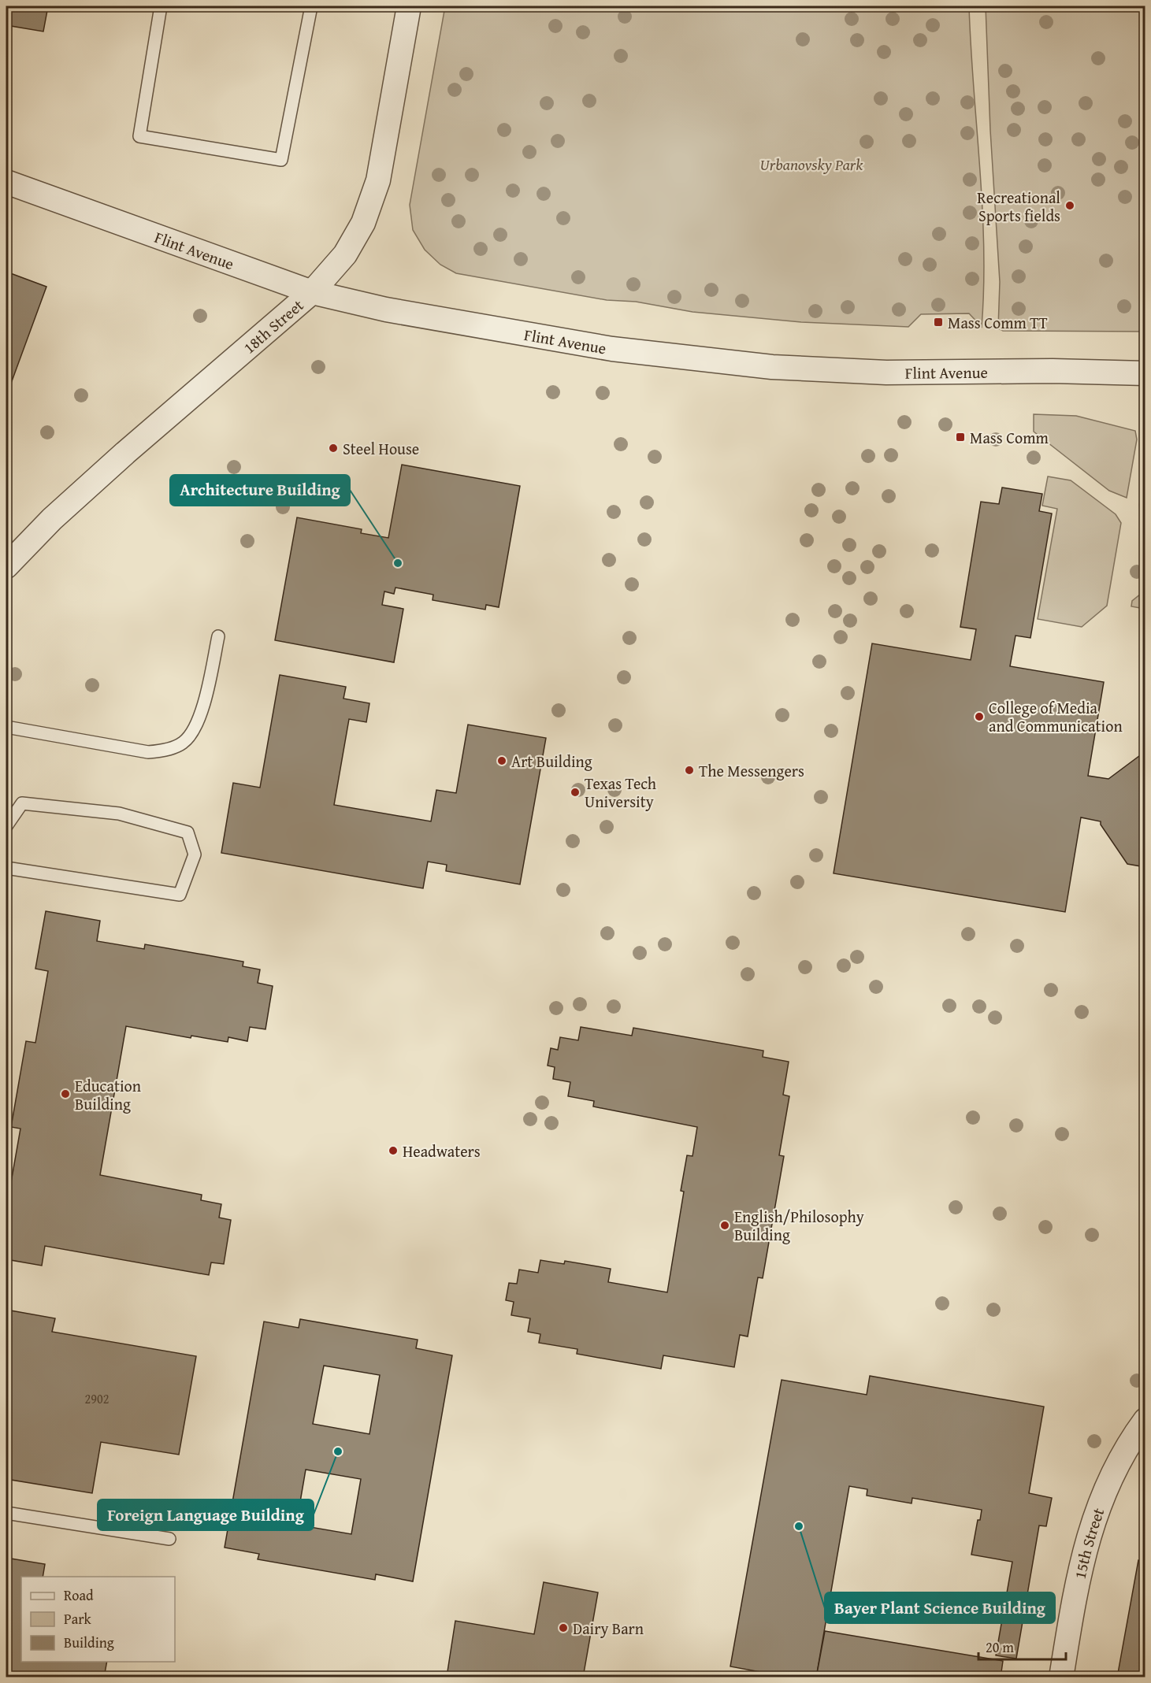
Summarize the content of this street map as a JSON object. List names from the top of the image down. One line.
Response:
{"streets":{"street":["Flint Avenue","18th Street","15th Street"]},"crossings":[["Flint Avenue","18th Street"]],"parks":["Urbanovsky Park"],"places":{"other":["Recreational Sports fields","Steel House","Architecture Building","College of Media and Communication","Art Building","The Messengers","Texas Tech University","Education Building","Headwaters","English/Philosophy Building","Foreign Language Building","Bayer Plant Science Building","Dairy Barn"],"transit":["Mass Comm TT","Mass Comm"]},"house_numbers":["2902"],"legend":["Road","Park","Building"],"scale_bar":"20 m"}
